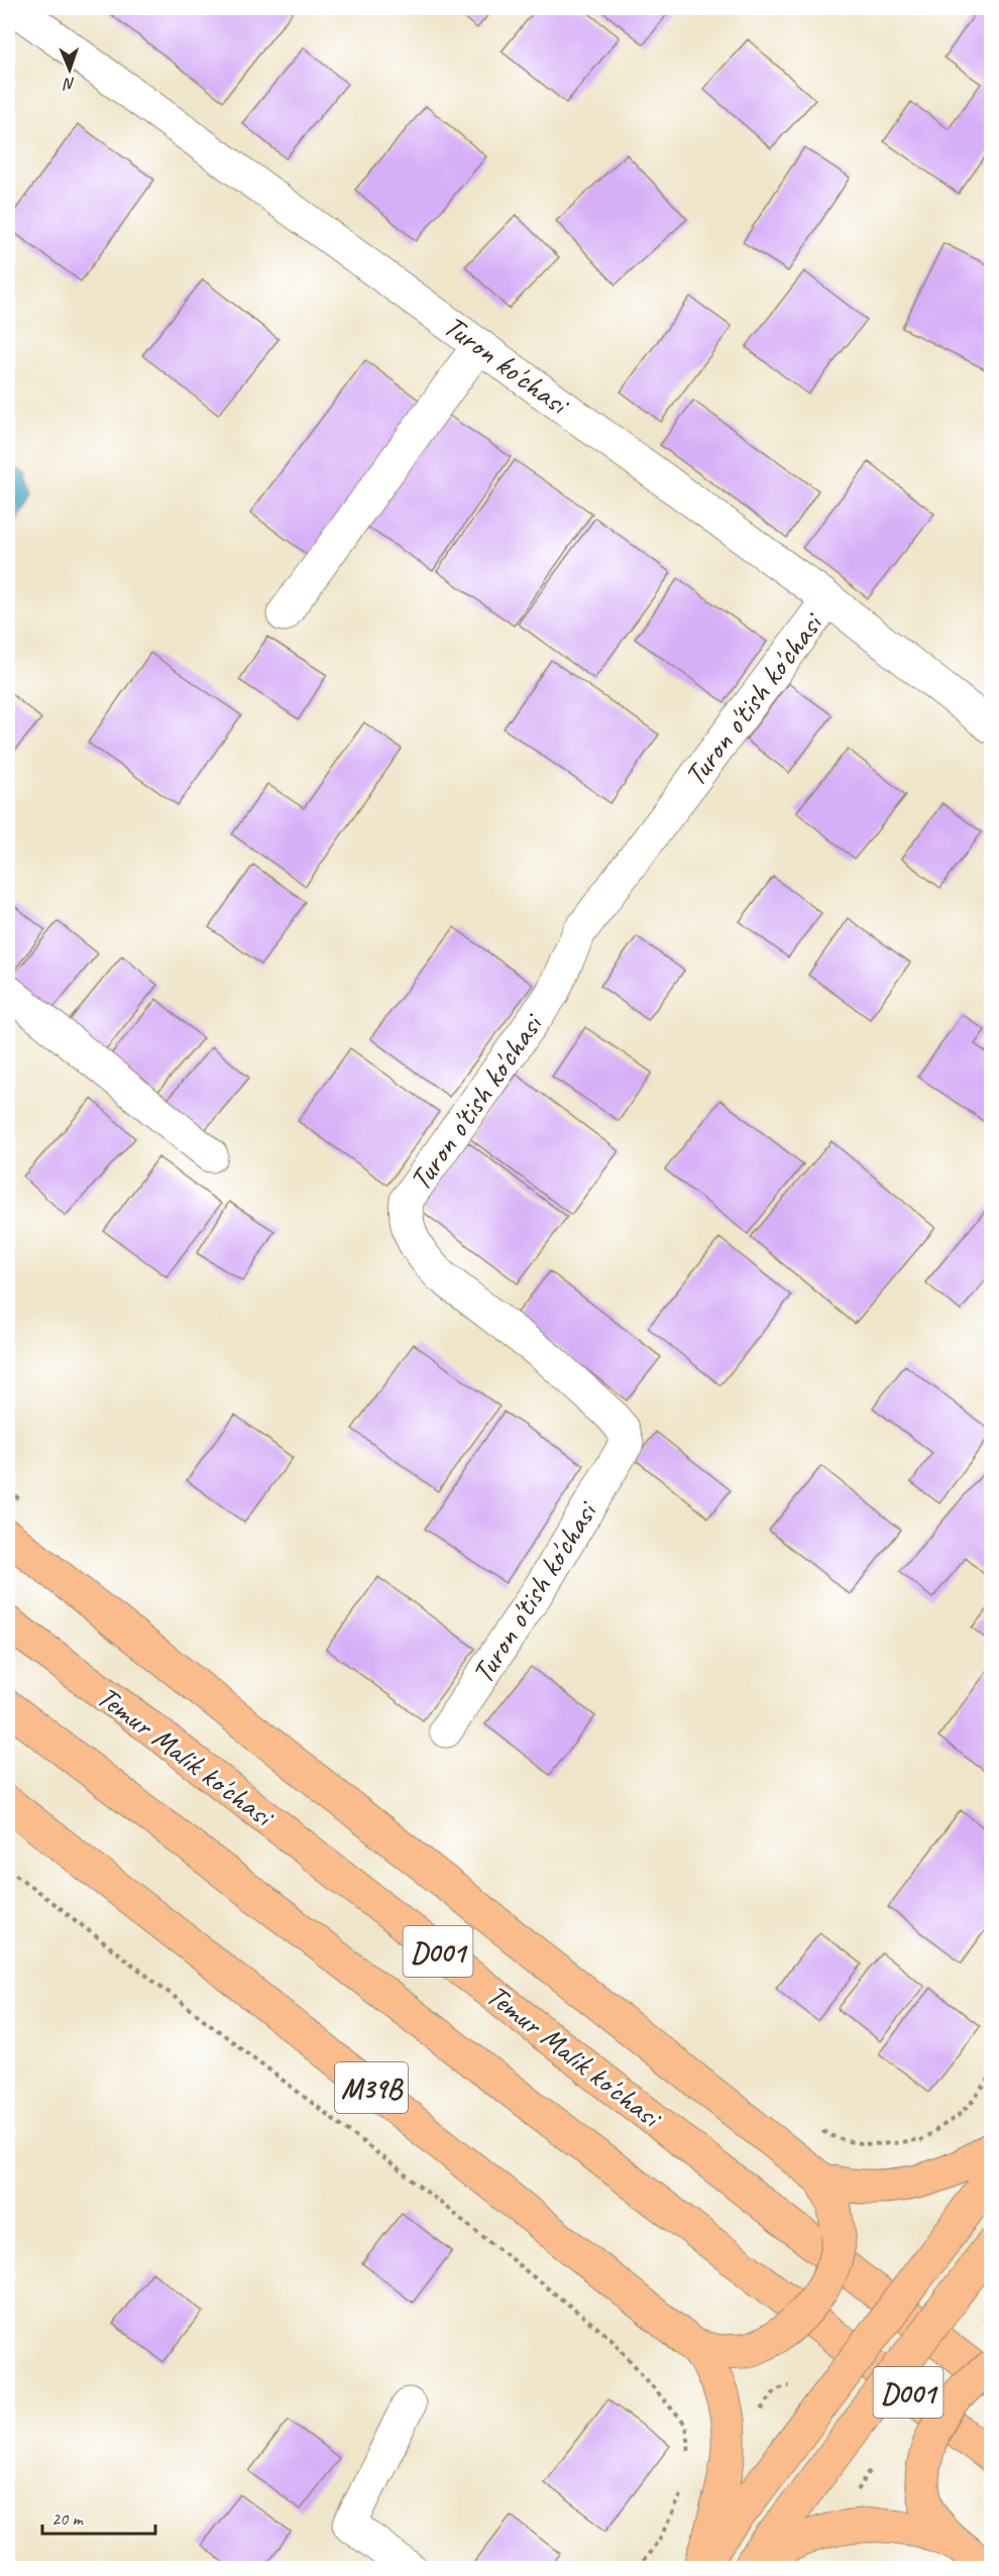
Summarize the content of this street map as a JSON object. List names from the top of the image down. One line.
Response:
{"streets":{"main road":["Temur Malik ko'chasi","D001","M39B"],"street":["Turon ko'chasi","Turon o'tish ko'chasi"]},"crossings":[["Turon ko'chasi","Turon o'tish ko'chasi"]],"scale_bar":"20 m","north":"bottom"}
